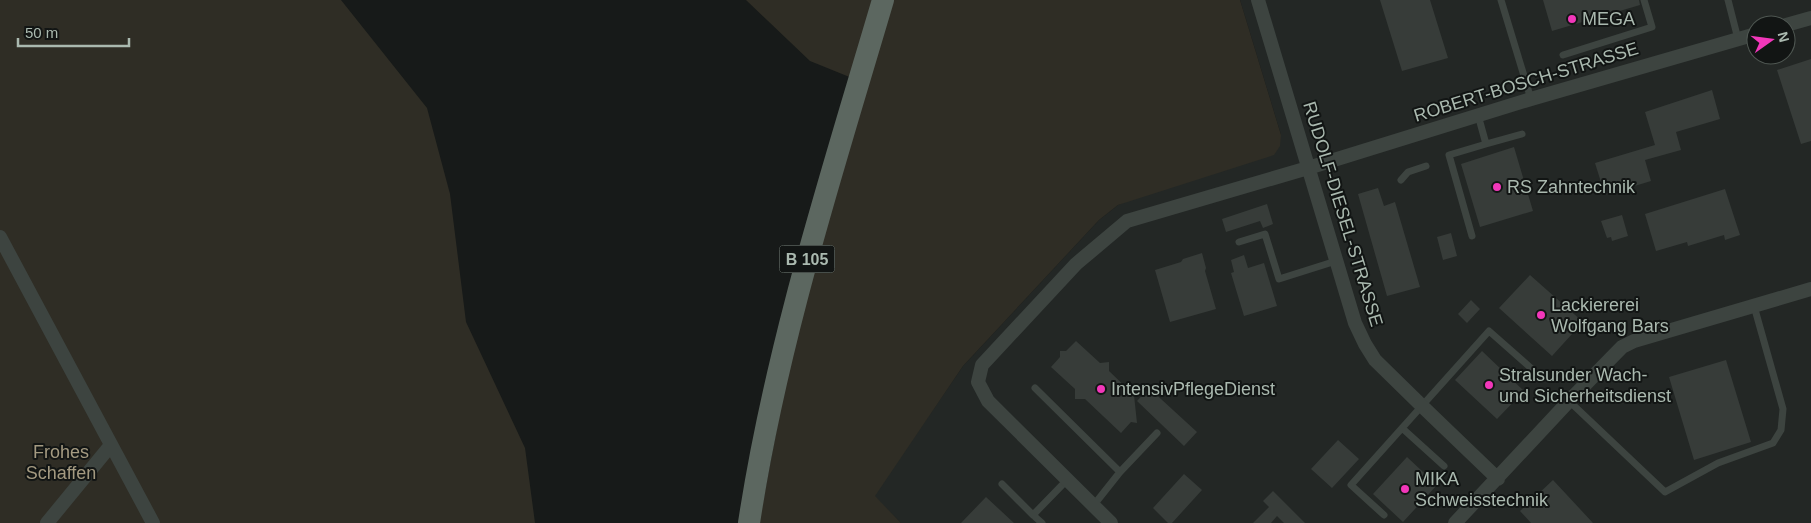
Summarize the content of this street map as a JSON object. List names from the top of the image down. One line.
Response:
{"streets":{"highway":["B 105"],"street":["ROBERT-BOSCH-STRASSE","RUDOLF-DIESEL-STRASSE"]},"crossings":[["ROBERT-BOSCH-STRASSE","RUDOLF-DIESEL-STRASSE"]],"parks":["Frohes Schaffen"],"places":["MEGA","RS Zahntechnik","Lackiererei Wolfgang Bars","Stralsunder Wach- und Sicherheitsdienst","IntensivPflegeDienst","MIKA Schweisstechnik"],"scale_bar":"50 m","north":"right"}
